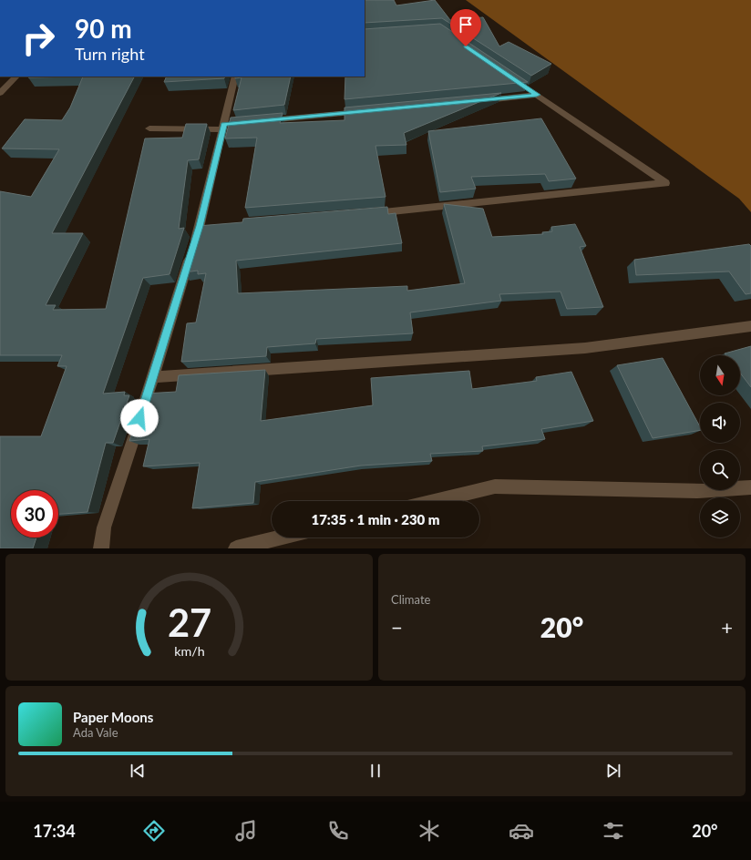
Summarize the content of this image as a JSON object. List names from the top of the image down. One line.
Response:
{"north":"bottom","page":{"turn":["90 m","Turn right"],"limit":"30","trip":"17:35 · 1 min · 230 m","tile":"Climate","heat":["−","20°","+"],"song":["Paper Moons","Ada Vale"],"tabs":["17:34","20°"],"gauge":["27","km/h"]}}
